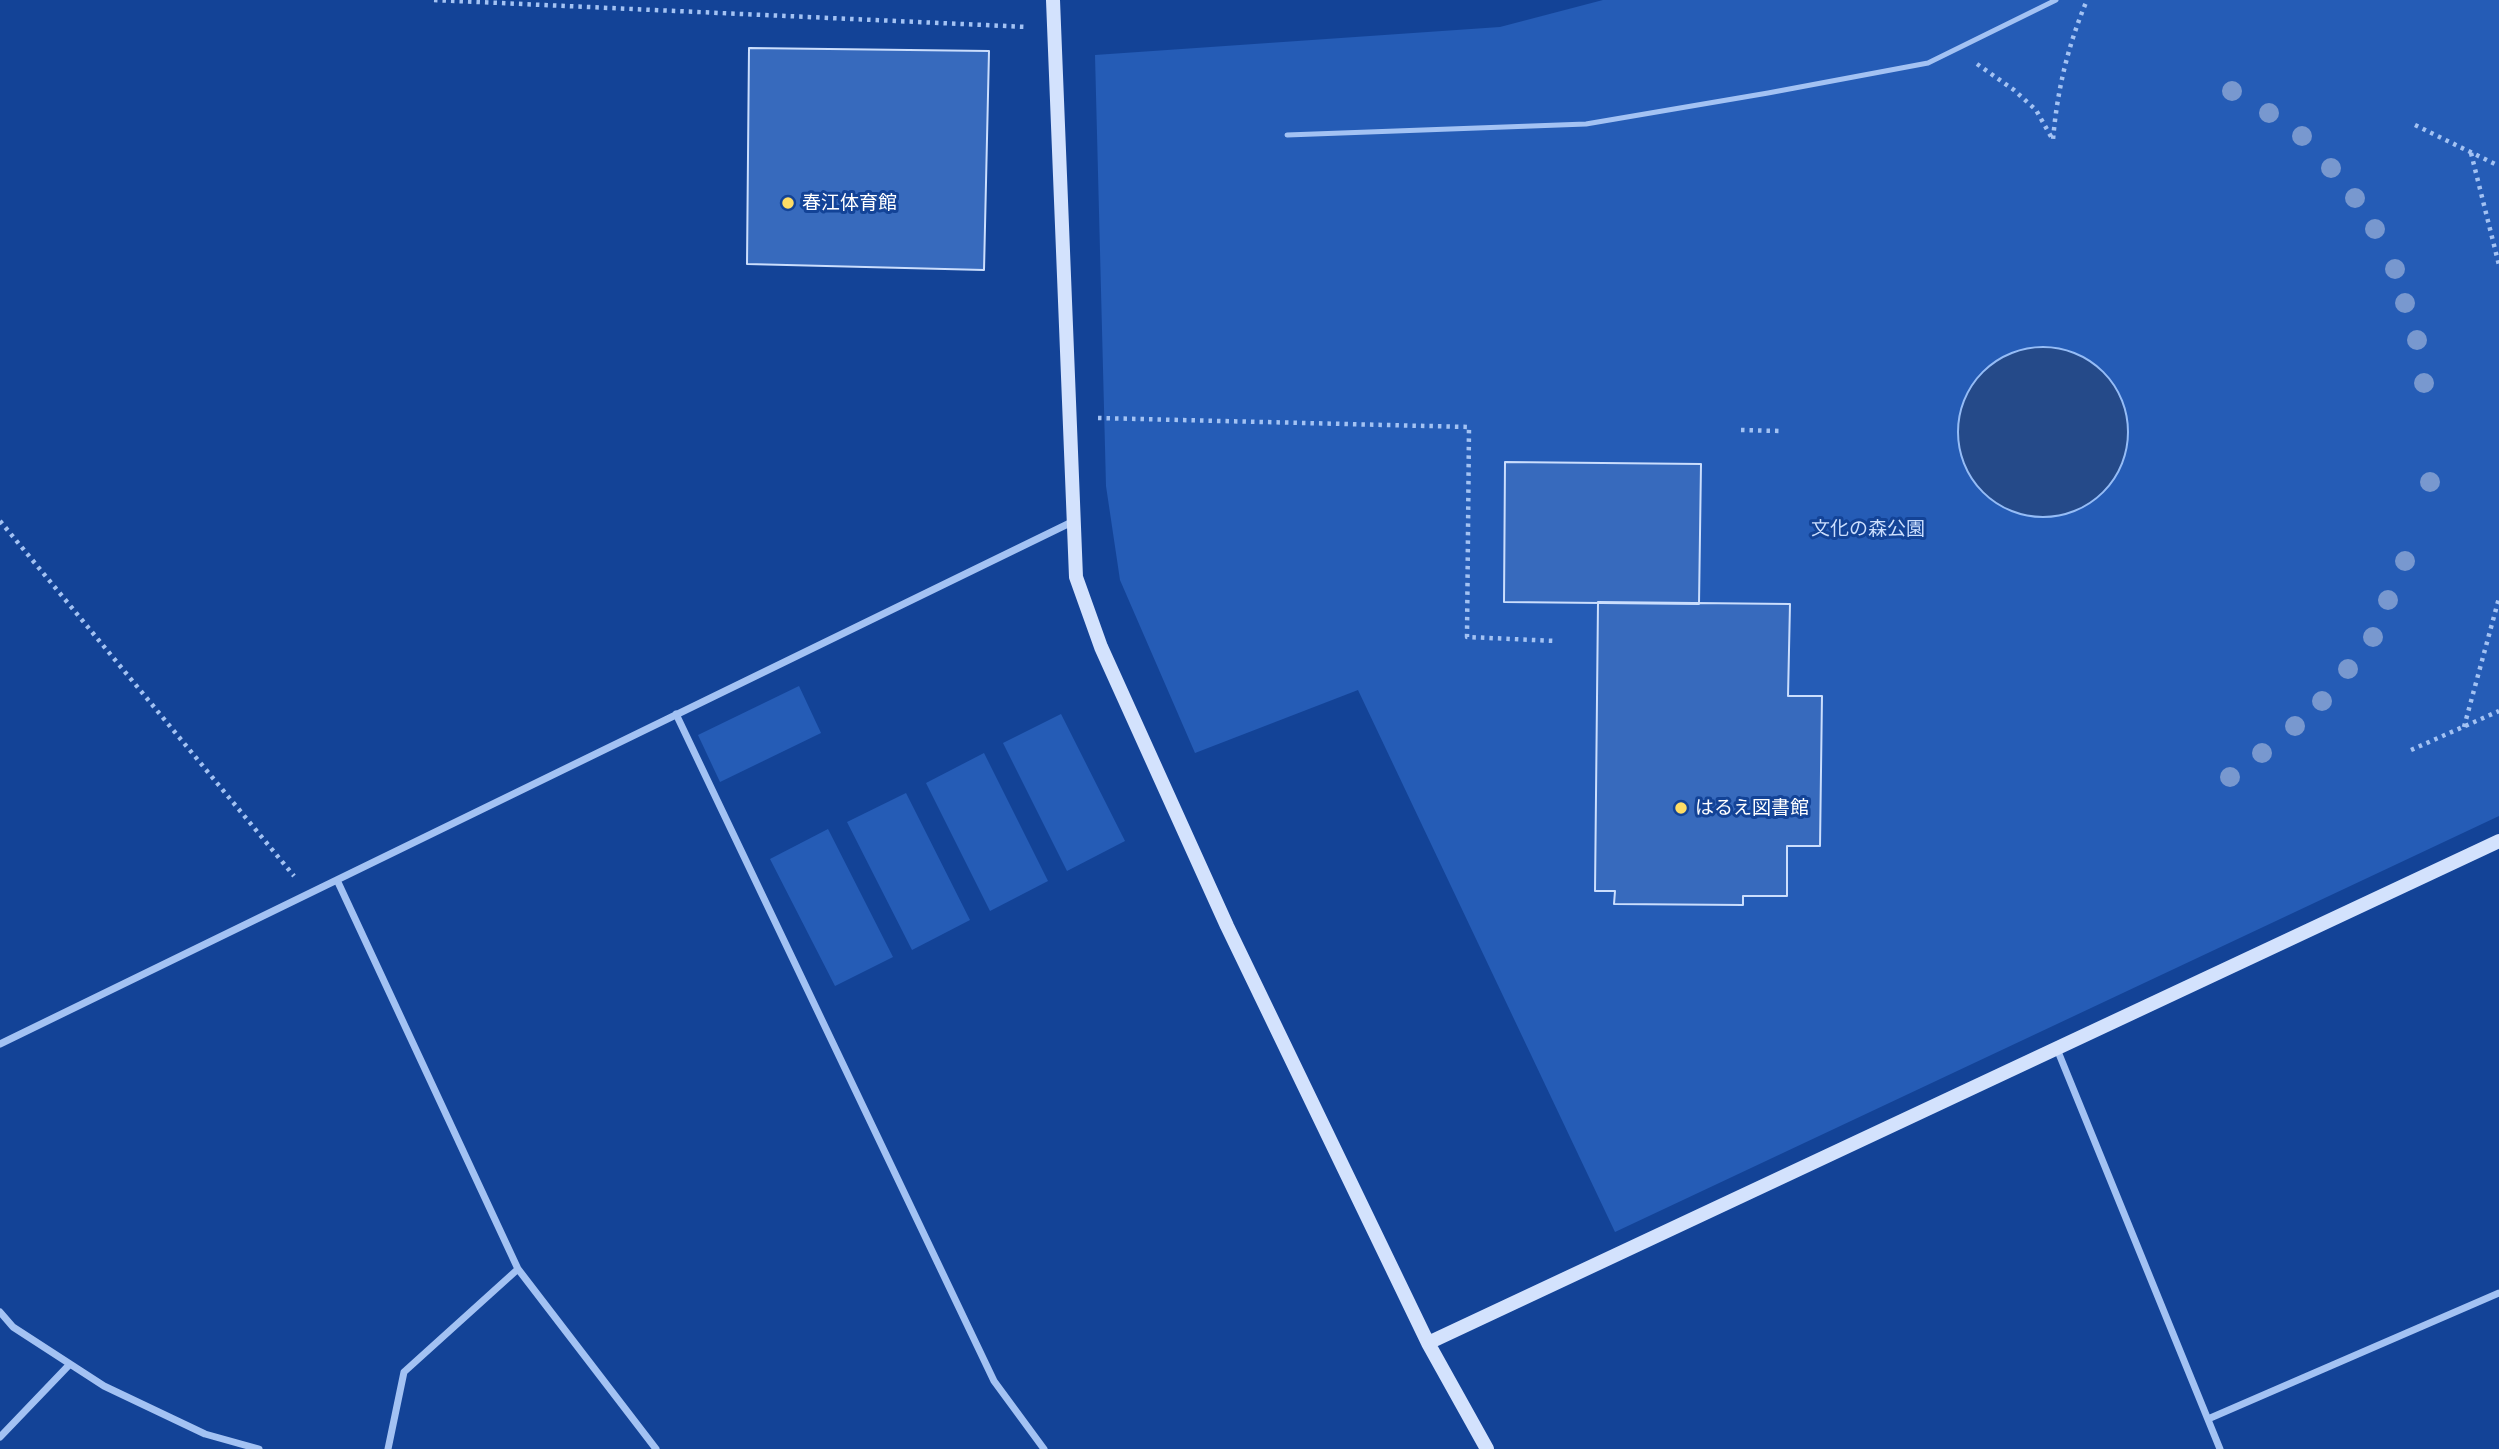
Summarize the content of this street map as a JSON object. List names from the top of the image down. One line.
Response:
{"parks":["文化の森公園"],"places":["春江体育館","はるえ図書館"]}
